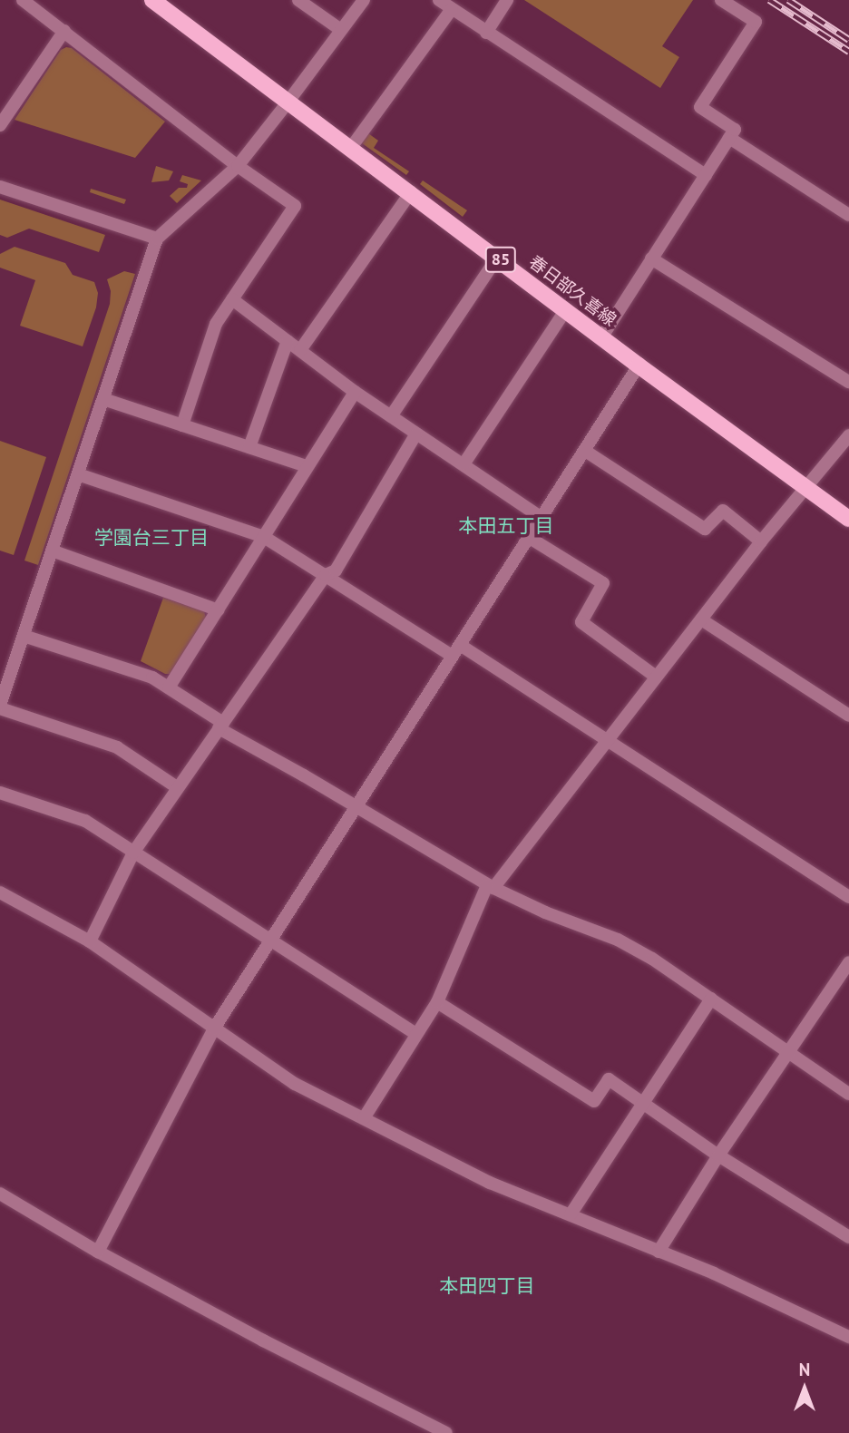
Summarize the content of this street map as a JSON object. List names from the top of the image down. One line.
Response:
{"streets":{"main road":["85","春日部久喜線"]},"districts":["本田五丁目","学園台三丁目","本田四丁目"],"north":"top"}
